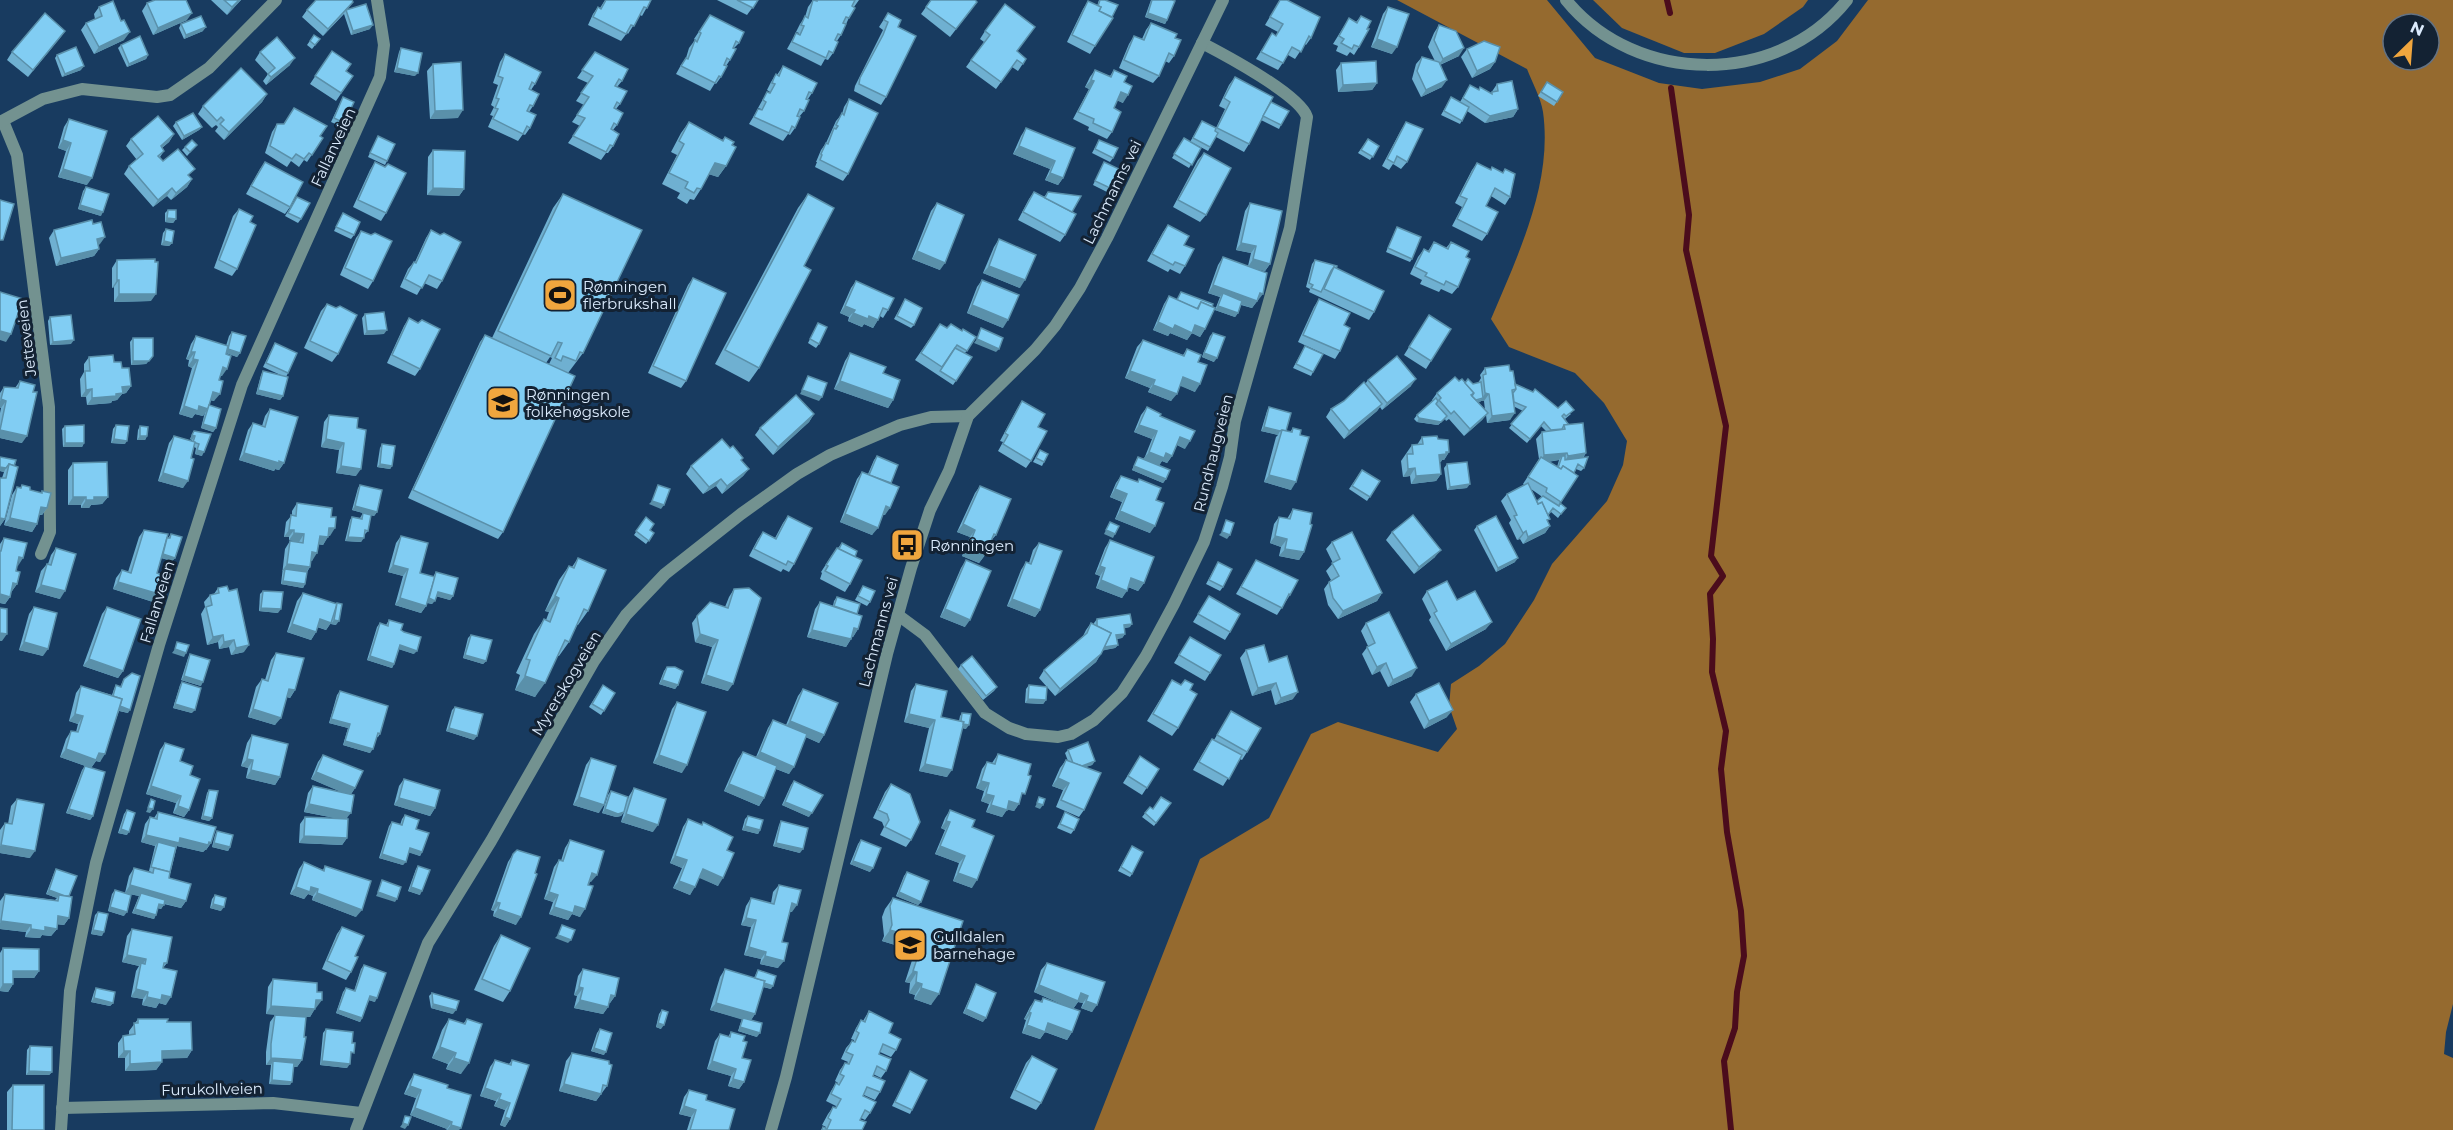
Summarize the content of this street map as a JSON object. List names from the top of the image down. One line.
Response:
{"streets":{"street":["Fallanveien","Lachmanns vei","Jetteveien","Rundhaugveien","Myrerskogveien","Furukollveien"]},"crossings":[["Fallanveien","Furukollveien"],["Lachmanns vei","Rundhaugveien"],["Lachmanns vei","Myrerskogveien"],["Myrerskogveien","Furukollveien"]],"places":{"sports":["Rønningen flerbrukshall"],"school or university":["Rønningen folkehøgskole","Gulldalen barnehage"],"bus stop":["Rønningen"]},"north":"top right"}
